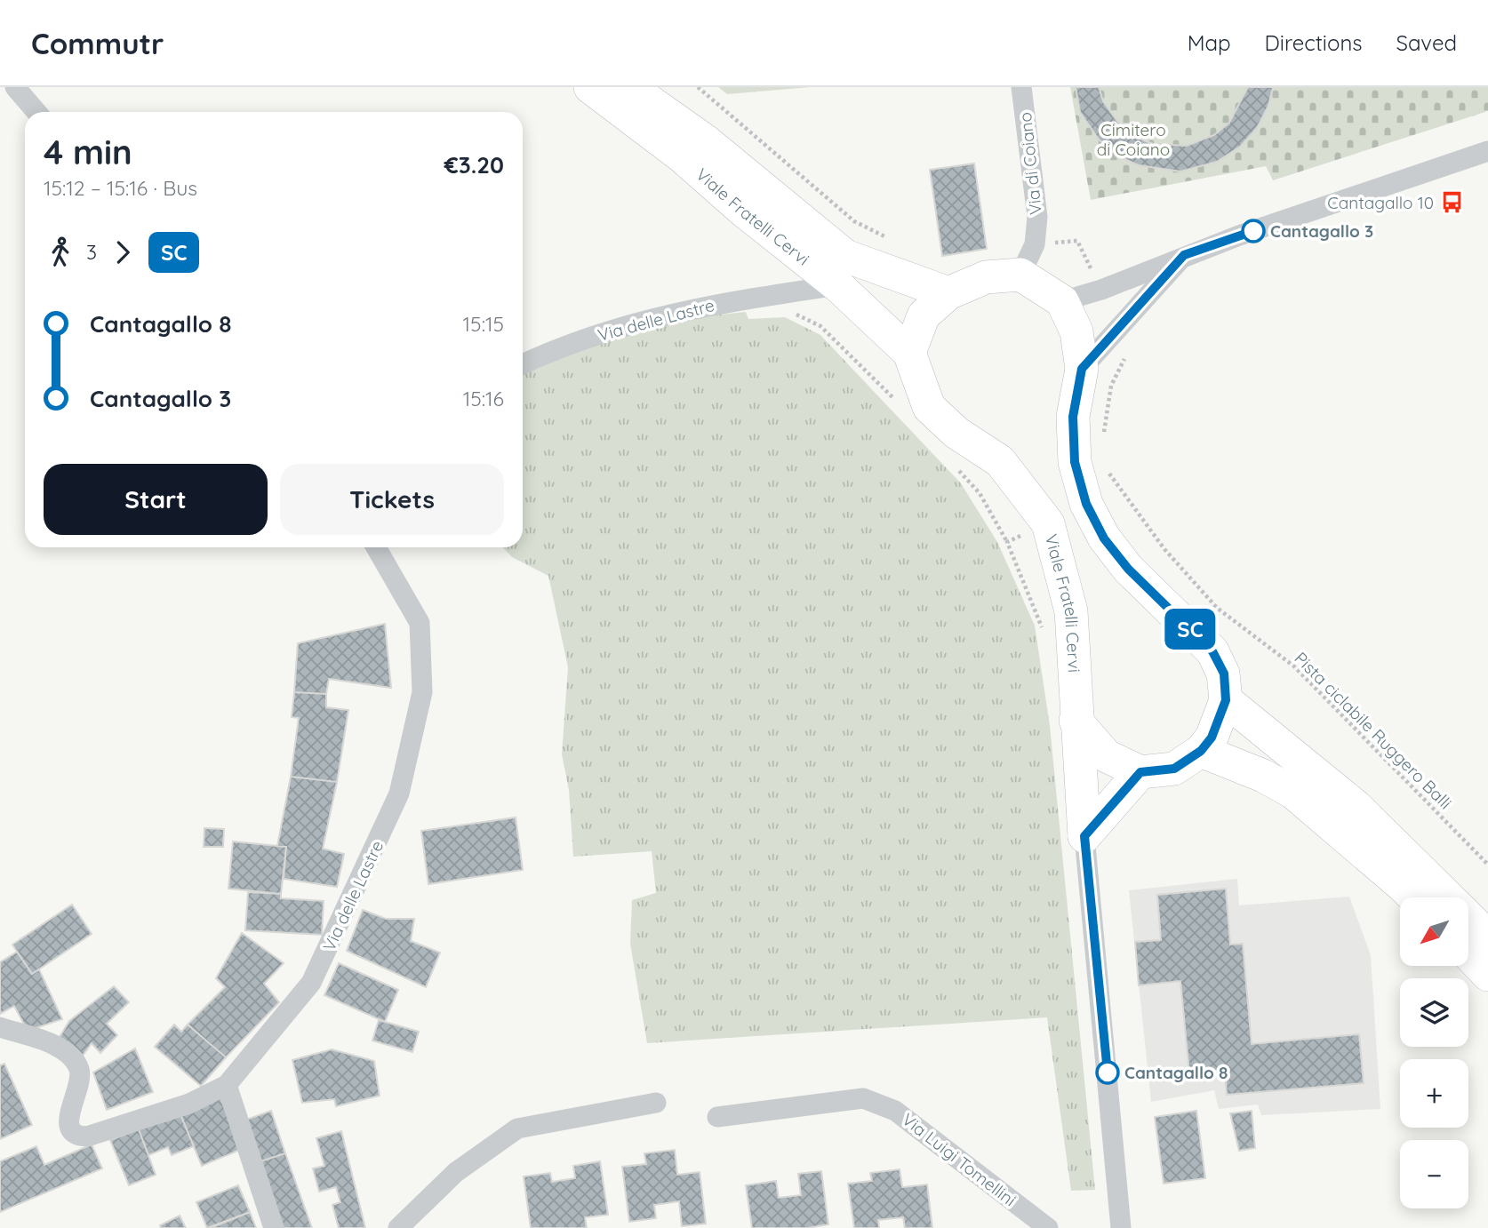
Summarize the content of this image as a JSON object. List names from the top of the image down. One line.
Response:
{"streets":{"main road":["Viale Fratelli Cervi"],"street":["Via di Coiano","Via delle Lastre","Via Luigi Tomellini"],"path":["Pista ciclabile Ruggero Balli"]},"crossings":[["Viale Fratelli Cervi","Via delle Lastre"]],"parks":["Cimitero di Coiano"],"places":{"bus stop":["Cantagallo 10"],"other":["Cantagallo 3","Cantagallo 8"]},"lines":["bus line SC"],"north":"bottom left","page":{"header":"Commutr","nav":["Map","Directions","Saved"],"on_map":"SC","heading":["4 min","15:12 – 15:16 · Bus","€3.20"],"legs":["3","SC"],"list":[{"name":"Cantagallo 8","value":"15:15"},{"name":"Cantagallo 3","value":"15:16"}],"buttons":["Start","Tickets"],"map_buttons":["+","−"]}}
